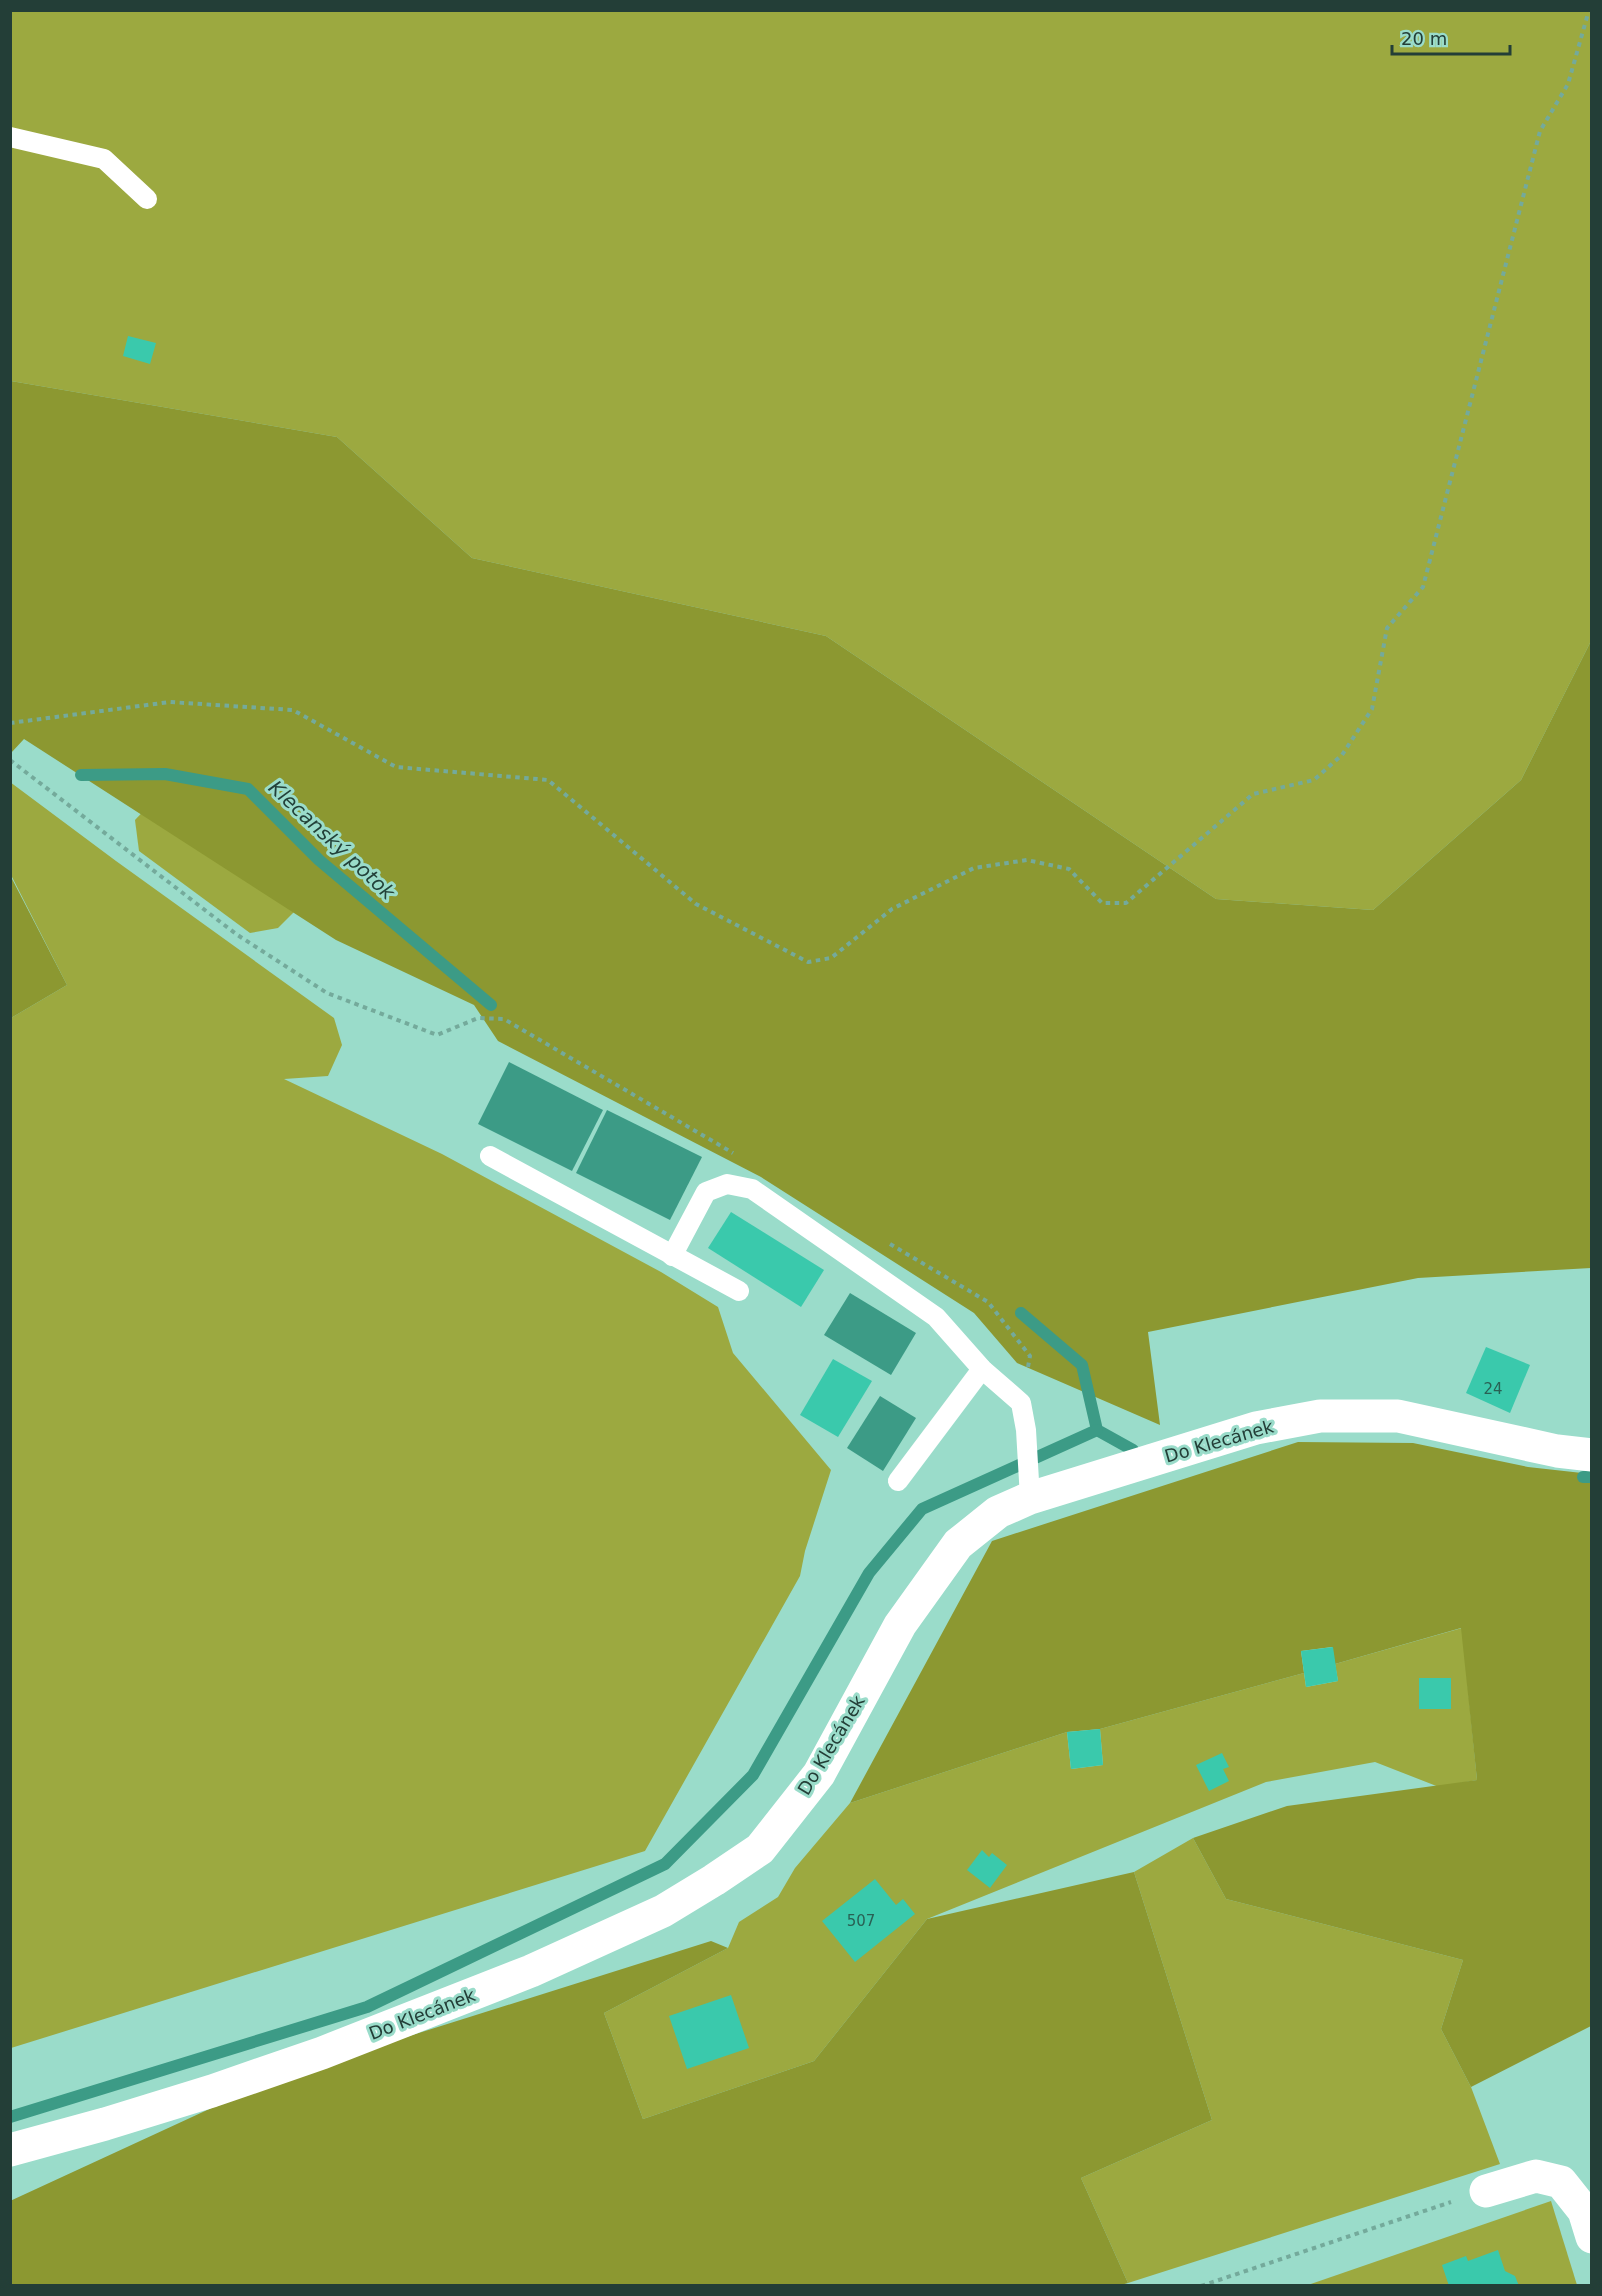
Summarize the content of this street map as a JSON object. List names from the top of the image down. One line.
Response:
{"streets":{"street":["Do Klecánek"]},"water":["Klecanský potok"],"house_numbers":["24","507"],"scale_bar":"20 m"}
